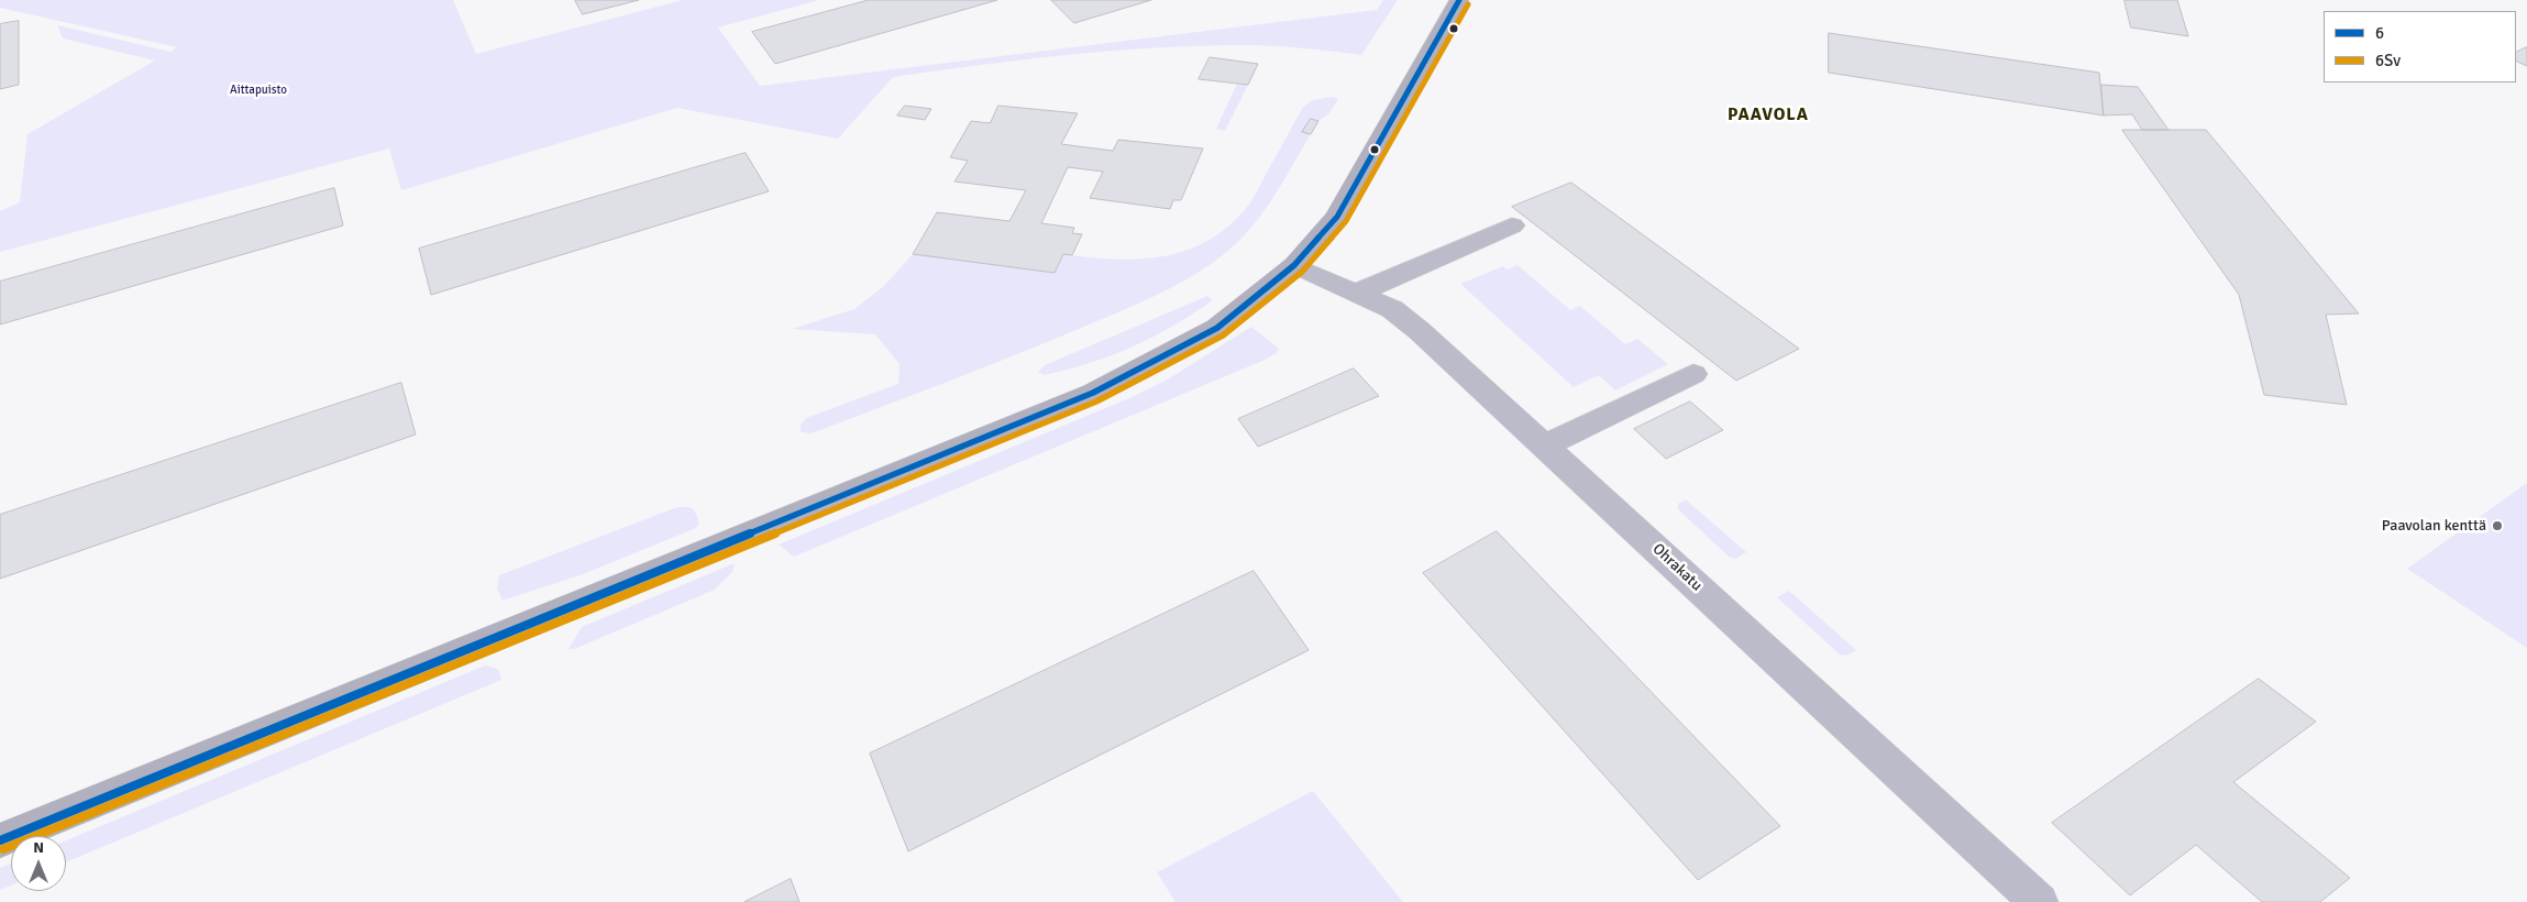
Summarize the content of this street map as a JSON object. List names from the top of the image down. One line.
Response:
{"streets":{"street":["Ohrakatu"]},"districts":["PAAVOLA"],"parks":["Aittapuisto"],"places":["Paavolan kenttä"],"lines":["transit line 6","transit line 6Sv"],"legend":["6","6Sv"],"north":"top"}
